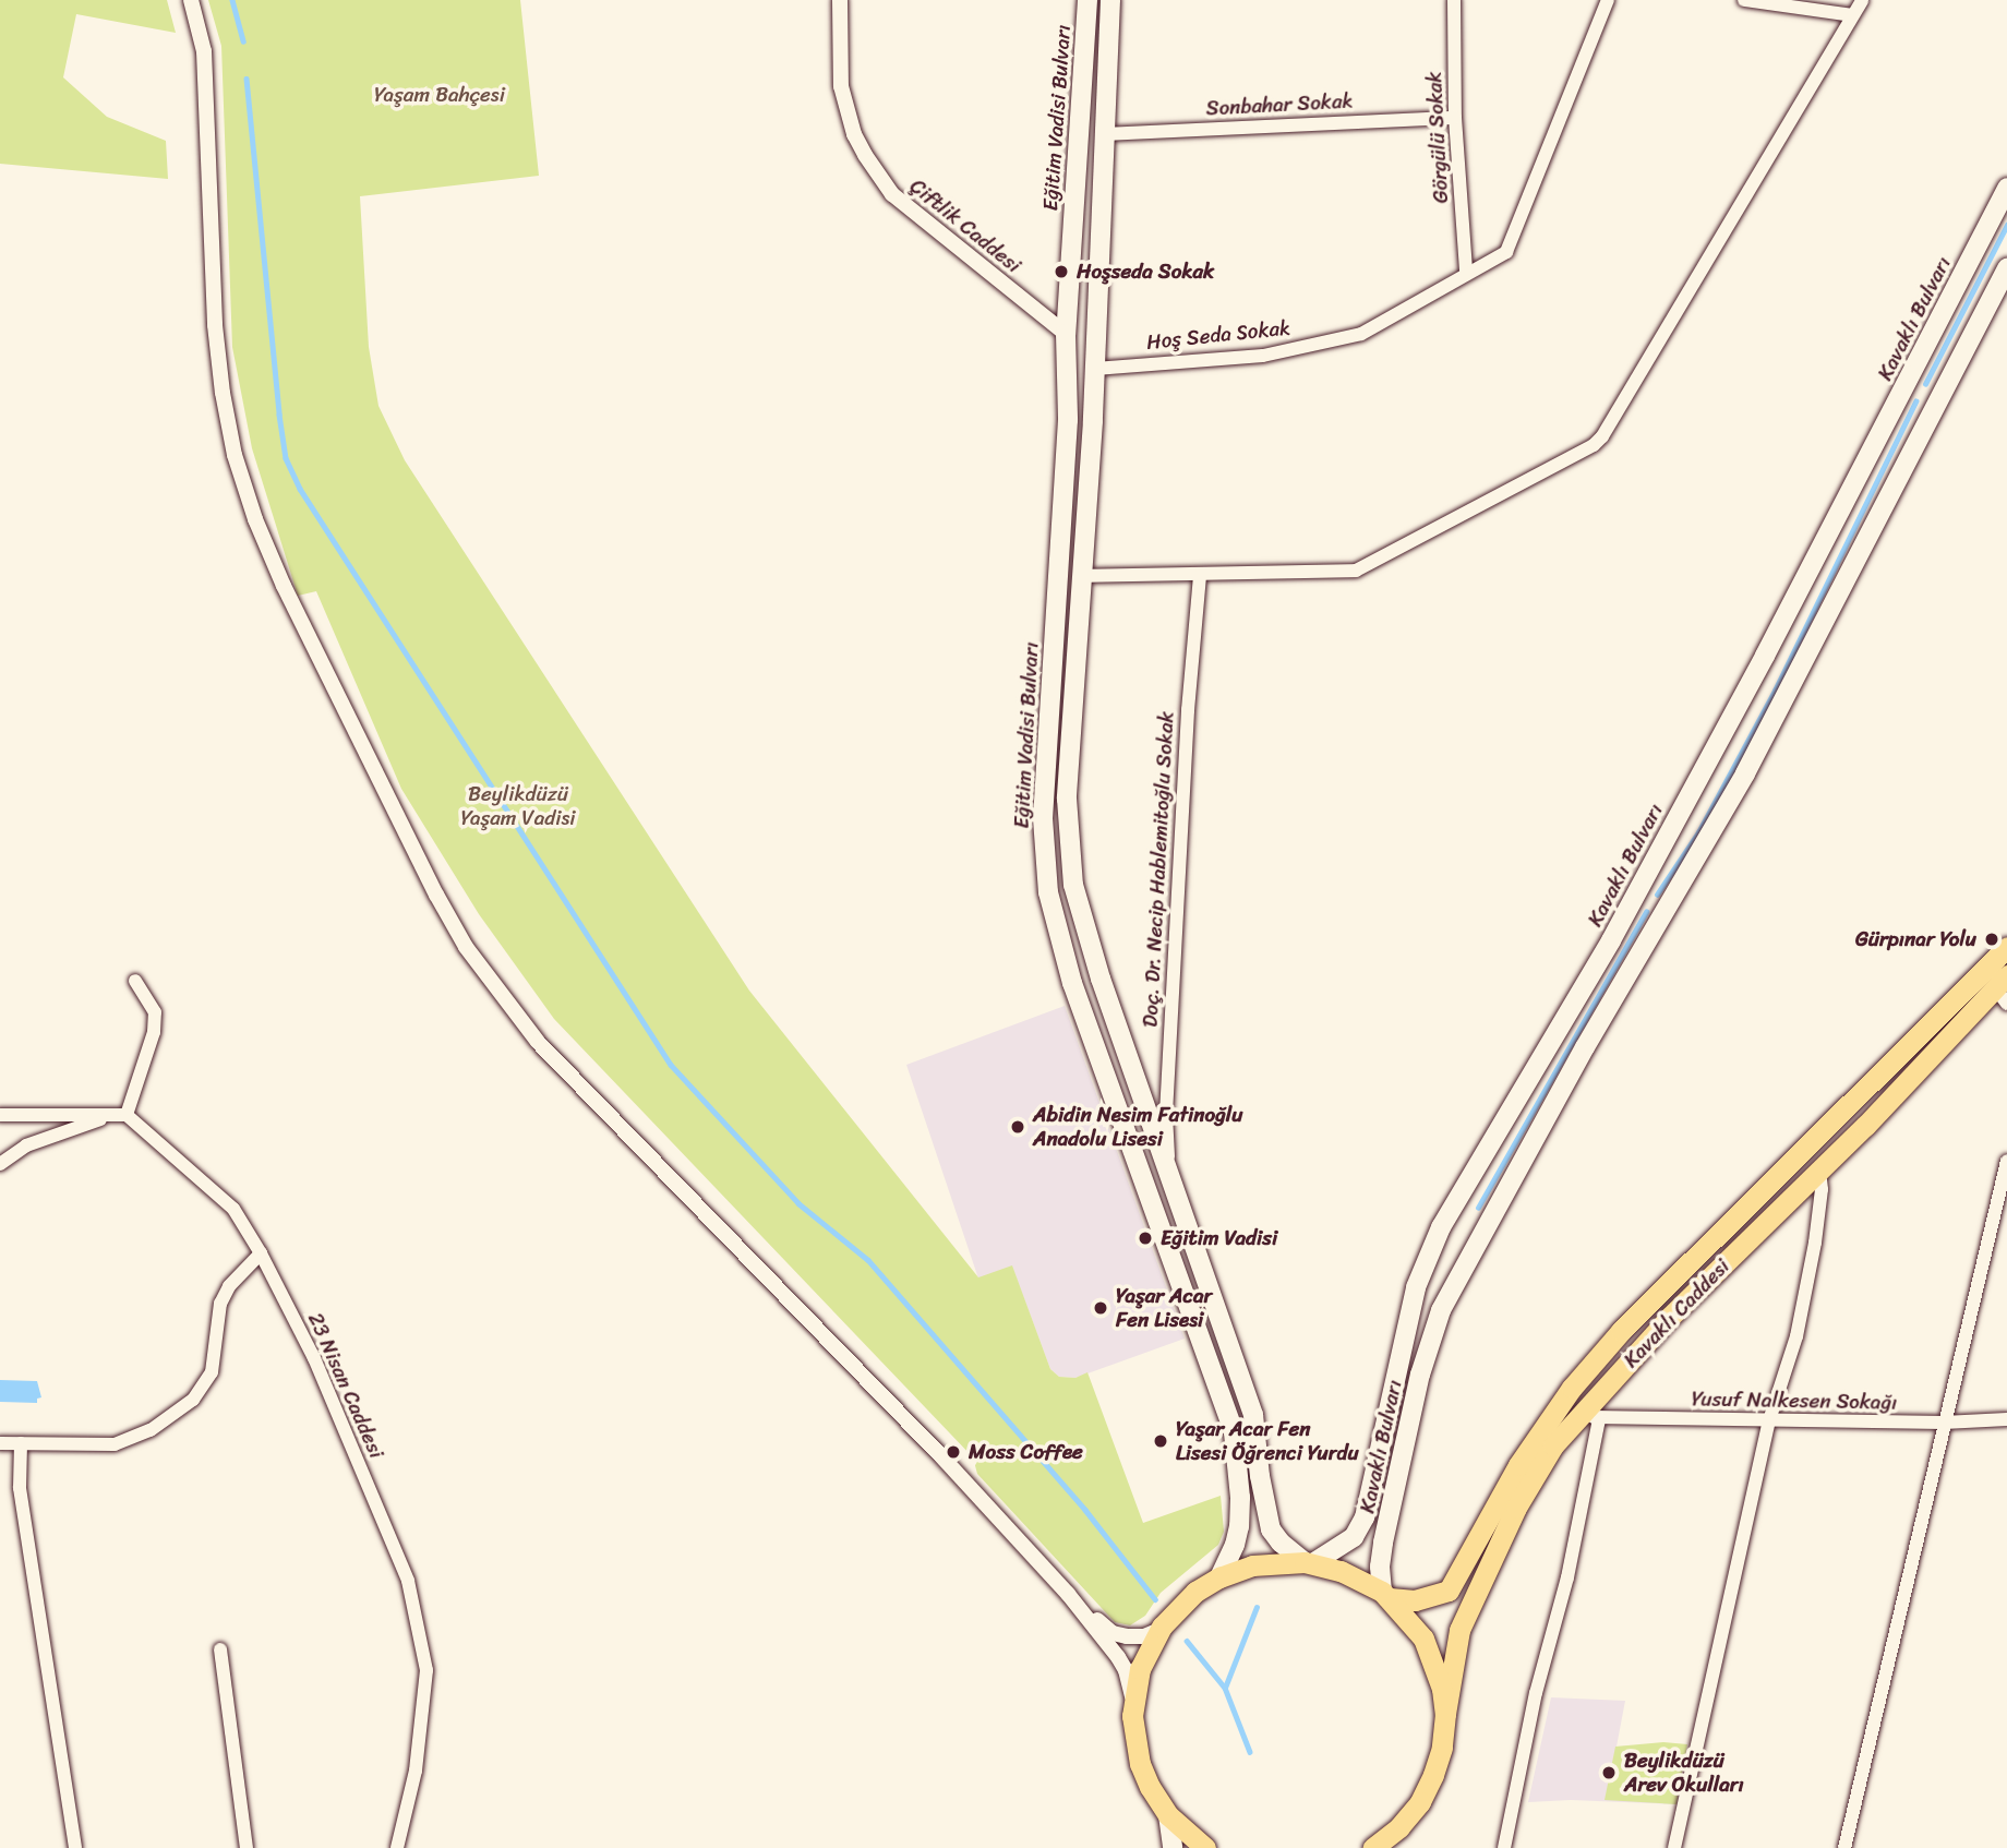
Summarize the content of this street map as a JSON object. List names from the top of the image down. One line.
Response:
{"streets":{"main road":["Eğitim Vadisi Bulvarı","Kavaklı Bulvarı","Kavaklı Caddesi"],"street":["Sonbahar Sokak","Görgülü Sokak","Çiftlik Caddesi","Hoş Seda Sokak","Doç. Dr. Necip Hablemitoğlu Sokak","23 Nisan Caddesi","Yusuf Nalkesen Sokağı"]},"crossings":[["Sonbahar Sokak","Eğitim Vadisi Bulvarı"],["Sonbahar Sokak","Görgülü Sokak"],["Eğitim Vadisi Bulvarı","Çiftlik Caddesi"],["Eğitim Vadisi Bulvarı","Kavaklı Bulvarı"],["Eğitim Vadisi Bulvarı","Hoş Seda Sokak"],["Eğitim Vadisi Bulvarı","Doç. Dr. Necip Hablemitoğlu Sokak"],["Görgülü Sokak","Hoş Seda Sokak"],["Kavaklı Bulvarı","Kavaklı Caddesi"],["Kavaklı Caddesi","Yusuf Nalkesen Sokağı"]],"parks":["Yaşam Bahçesi","Beylikdüzü Yaşam Vadisi"],"places":["Hoşseda Sokak","Gürpınar Yolu","Abidin Nesim Fatinoğlu Anadolu Lisesi","Eğitim Vadisi","Yaşar Acar Fen Lisesi","Yaşar Acar Fen Lisesi Öğrenci Yurdu","Moss Coffee","Beylikdüzü Arev Okulları"]}
